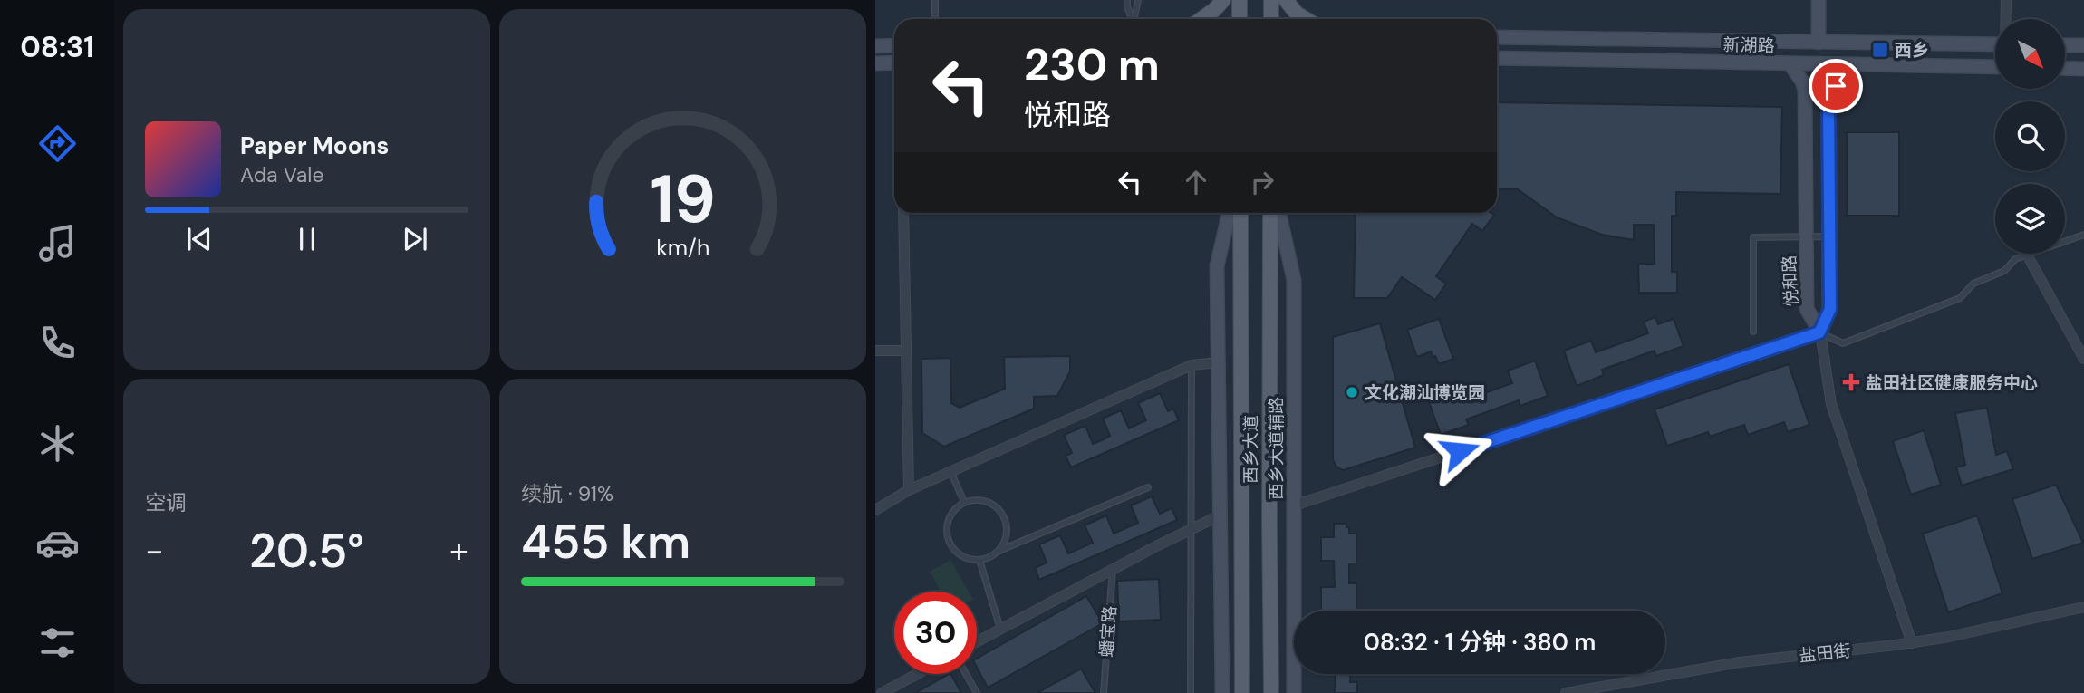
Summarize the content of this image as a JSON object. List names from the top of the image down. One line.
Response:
{"streets":{"main road":["西乡大道"],"street":["新湖路","悦和路","西乡大道辅路","盐田街"],"lane":["蟠宝路"]},"crossings":[["新湖路","悦和路"]],"places":{"transit":["西乡"],"health":["盐田社区健康服务中心"],"other":["文化潮汕博览园"]},"north":"bottom right","page":{"tabs":"08:31","turn":["230 m","悦和路"],"song":["Paper Moons","Ada Vale"],"tile":["空调",["续航 · 91%","455 km"]],"heat":["−","20.5°","+"],"limit":"30","trip":"08:32 · 1 分钟 · 380 m","gauge":["19","km/h"]}}
